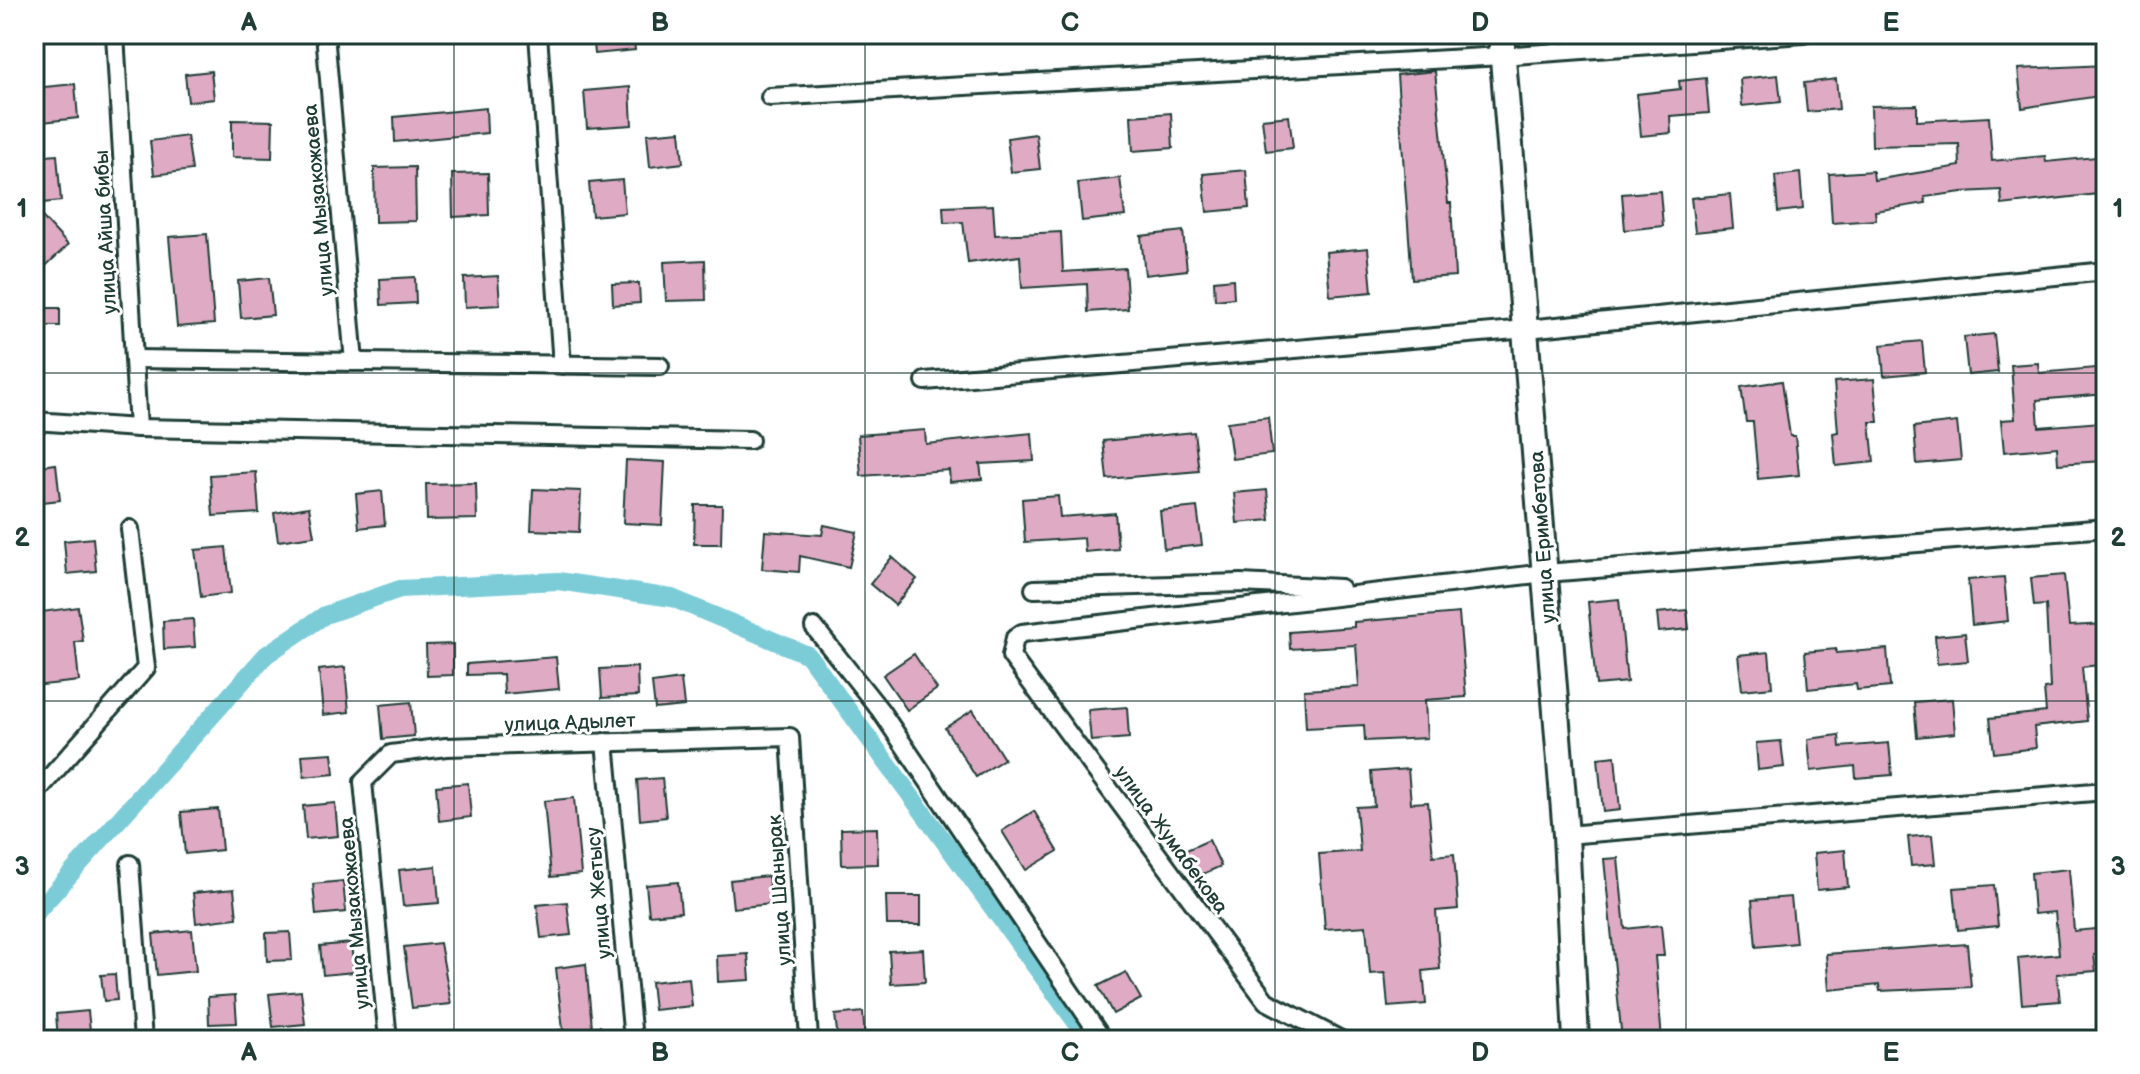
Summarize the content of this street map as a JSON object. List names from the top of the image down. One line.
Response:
{"streets":{"main road":["улица Еримбетова"],"street":["улица Мызакожаева","улица Айша бибы","улица Адылет","улица Жумабекова","улица Шанырак","улица Жетысу"]},"crossings":[["улица Мызакожаева","улица Адылет"],["улица Адылет","улица Шанырак"],["улица Адылет","улица Жетысу"]],"grid":{"columns":["A","B","C","D","E"],"rows":["1","2","3"]}}
